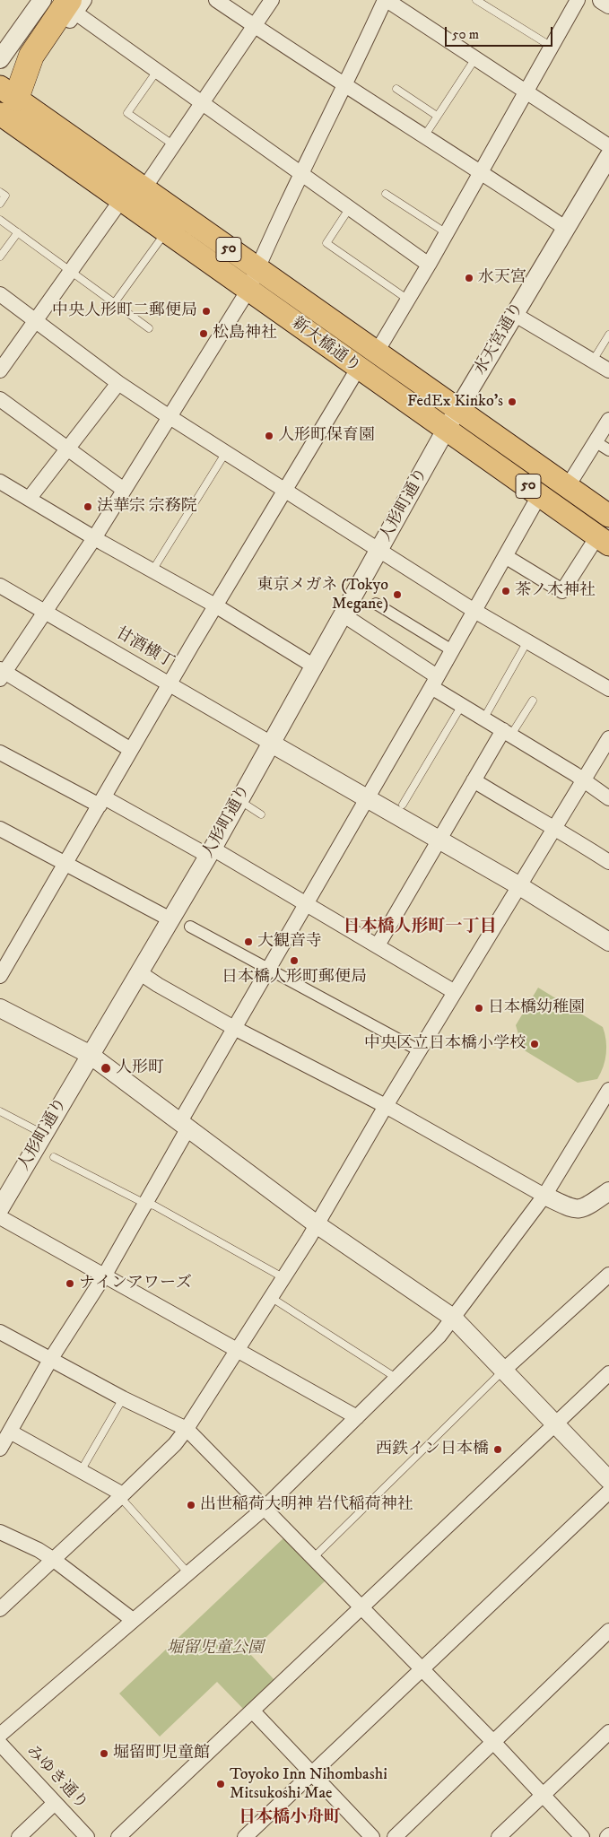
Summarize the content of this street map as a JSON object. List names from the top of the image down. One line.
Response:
{"streets":{"main road":["50","新大橋通り"],"street":["水天宮通り","人形町通り","甘酒横丁","みゆき通り"]},"crossings":[["水天宮通り","新大橋通り"],["水天宮通り","人形町通り"],["新大橋通り","人形町通り"],["人形町通り","甘酒横丁"]],"districts":["日本橋人形町一丁目","日本橋小舟町"],"parks":["堀留児童公園"],"places":["水天宮","中央人形町二郵便局","松島神社","FedEx Kinko's","人形町保育園","法華宗 宗務院","茶ノ木神社","東京メガネ (Tokyo Megane)","大観音寺","日本橋人形町郵便局","日本橋幼稚園","中央区立日本橋小学校","人形町","ナインアワーズ","西鉄イン日本橋","出世稲荷大明神 岩代稲荷神社","堀留町児童館","Toyoko Inn Nihombashi Mitsukoshi Mae"],"scale_bar":"50 m"}
